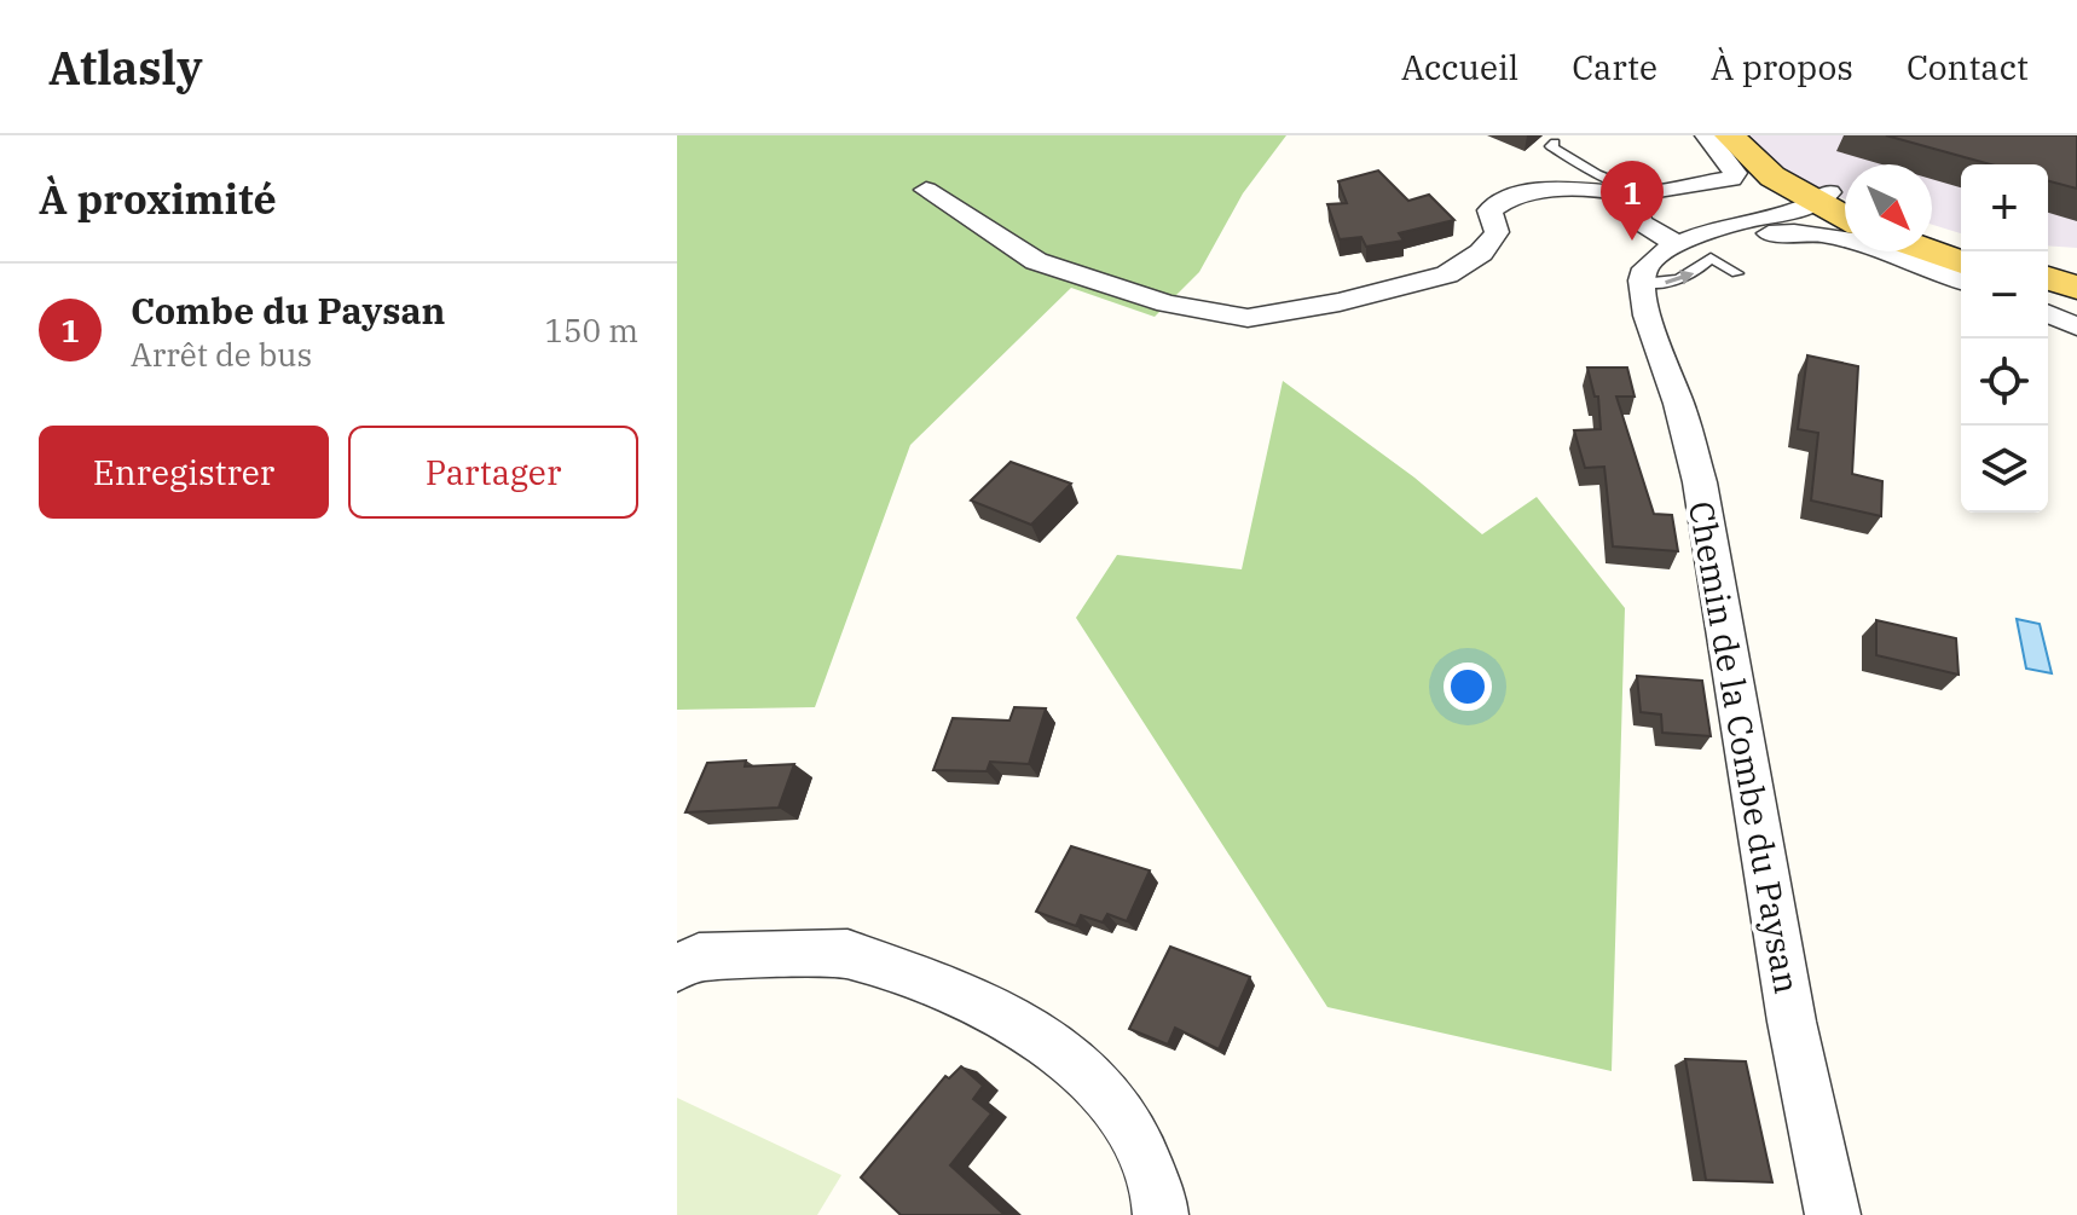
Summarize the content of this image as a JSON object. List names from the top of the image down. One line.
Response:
{"streets":{"street":["Chemin de la Combe du Paysan"]},"north":"bottom right","page":{"header":"Atlasly","nav":["Accueil","Carte","À propos","Contact"],"heading":"À proximité","pins":"1","map_buttons":["+","−"],"list":[{"mark":"1","name":"Combe du Paysan","note":"Arrêt de bus","value":"150 m"}],"buttons":["Enregistrer","Partager"]}}
